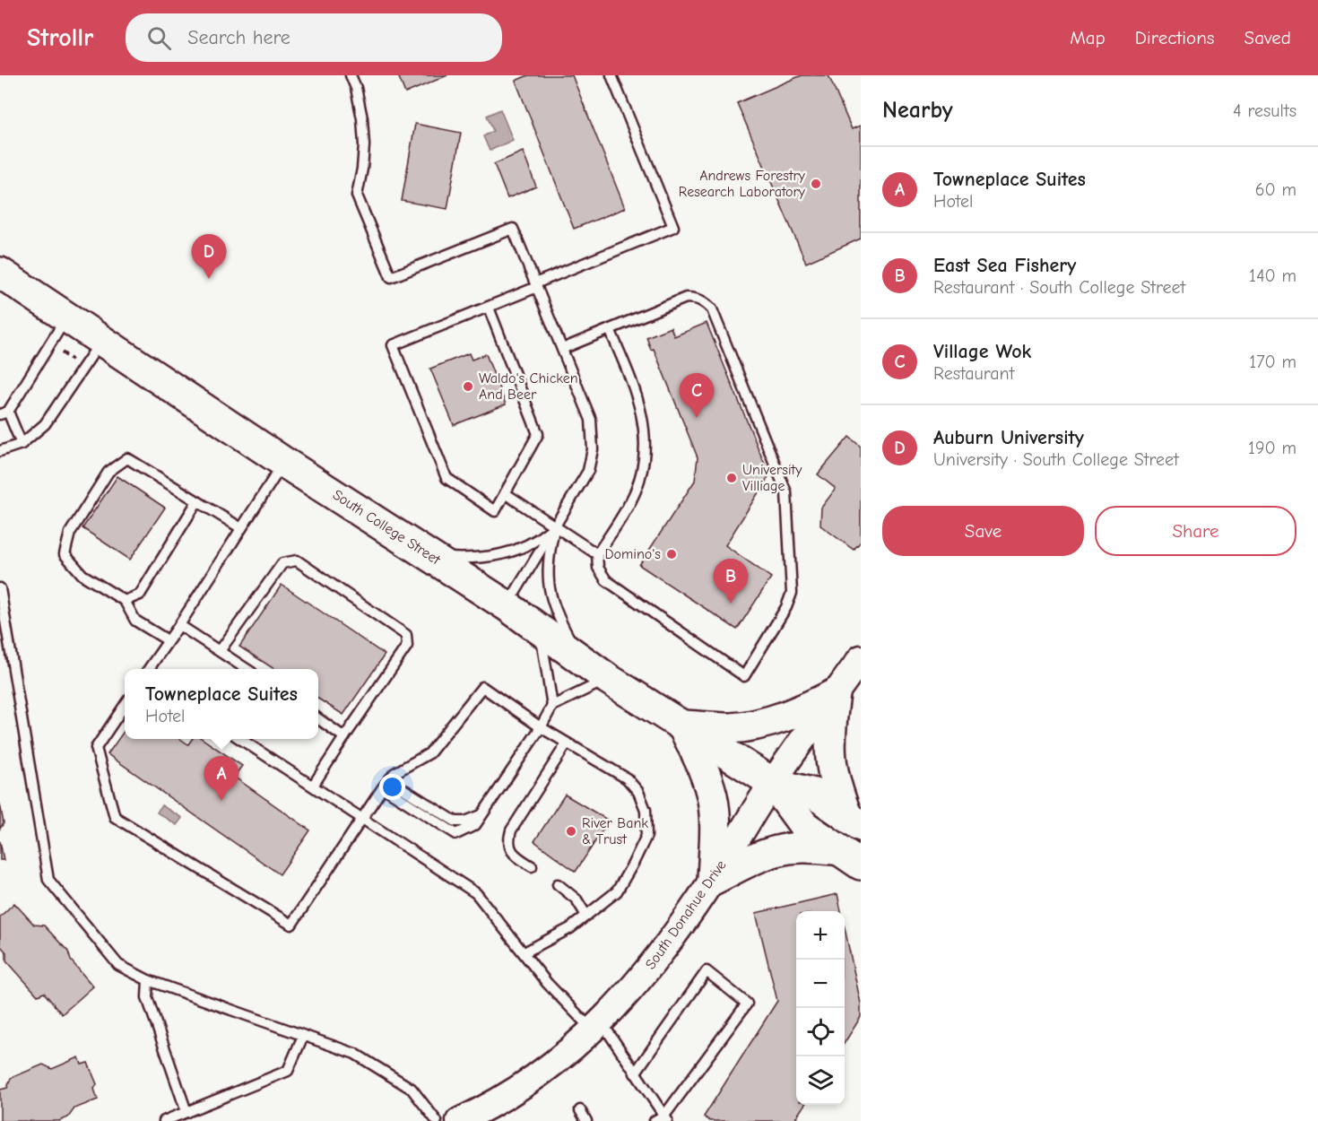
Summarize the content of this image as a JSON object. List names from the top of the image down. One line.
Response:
{"streets":{"main road":["South College Street"],"street":["South Donahue Drive"]},"crossings":[["South College Street","South Donahue Drive"]],"places":["Andrews Forestry Research Laboratory","Waldo's Chicken And Beer","University Villiage","Domino's","River Bank & Trust"],"page":{"header":"Strollr","search":"Search here","nav":["Map","Directions","Saved"],"heading":["Nearby","4 results"],"list":[{"mark":"A","name":"Towneplace Suites","note":"Hotel","value":"60 m"},{"mark":"B","name":"East Sea Fishery","note":"Restaurant · South College Street","value":"140 m"},{"mark":"C","name":"Village Wok","note":"Restaurant","value":"170 m"},{"mark":"D","name":"Auburn University","note":"University · South College Street","value":"190 m"}],"pins":["D","C","B","A"],"buttons":["Save","Share"],"popup":["Towneplace Suites","Hotel"],"map_buttons":["+","−"]}}
